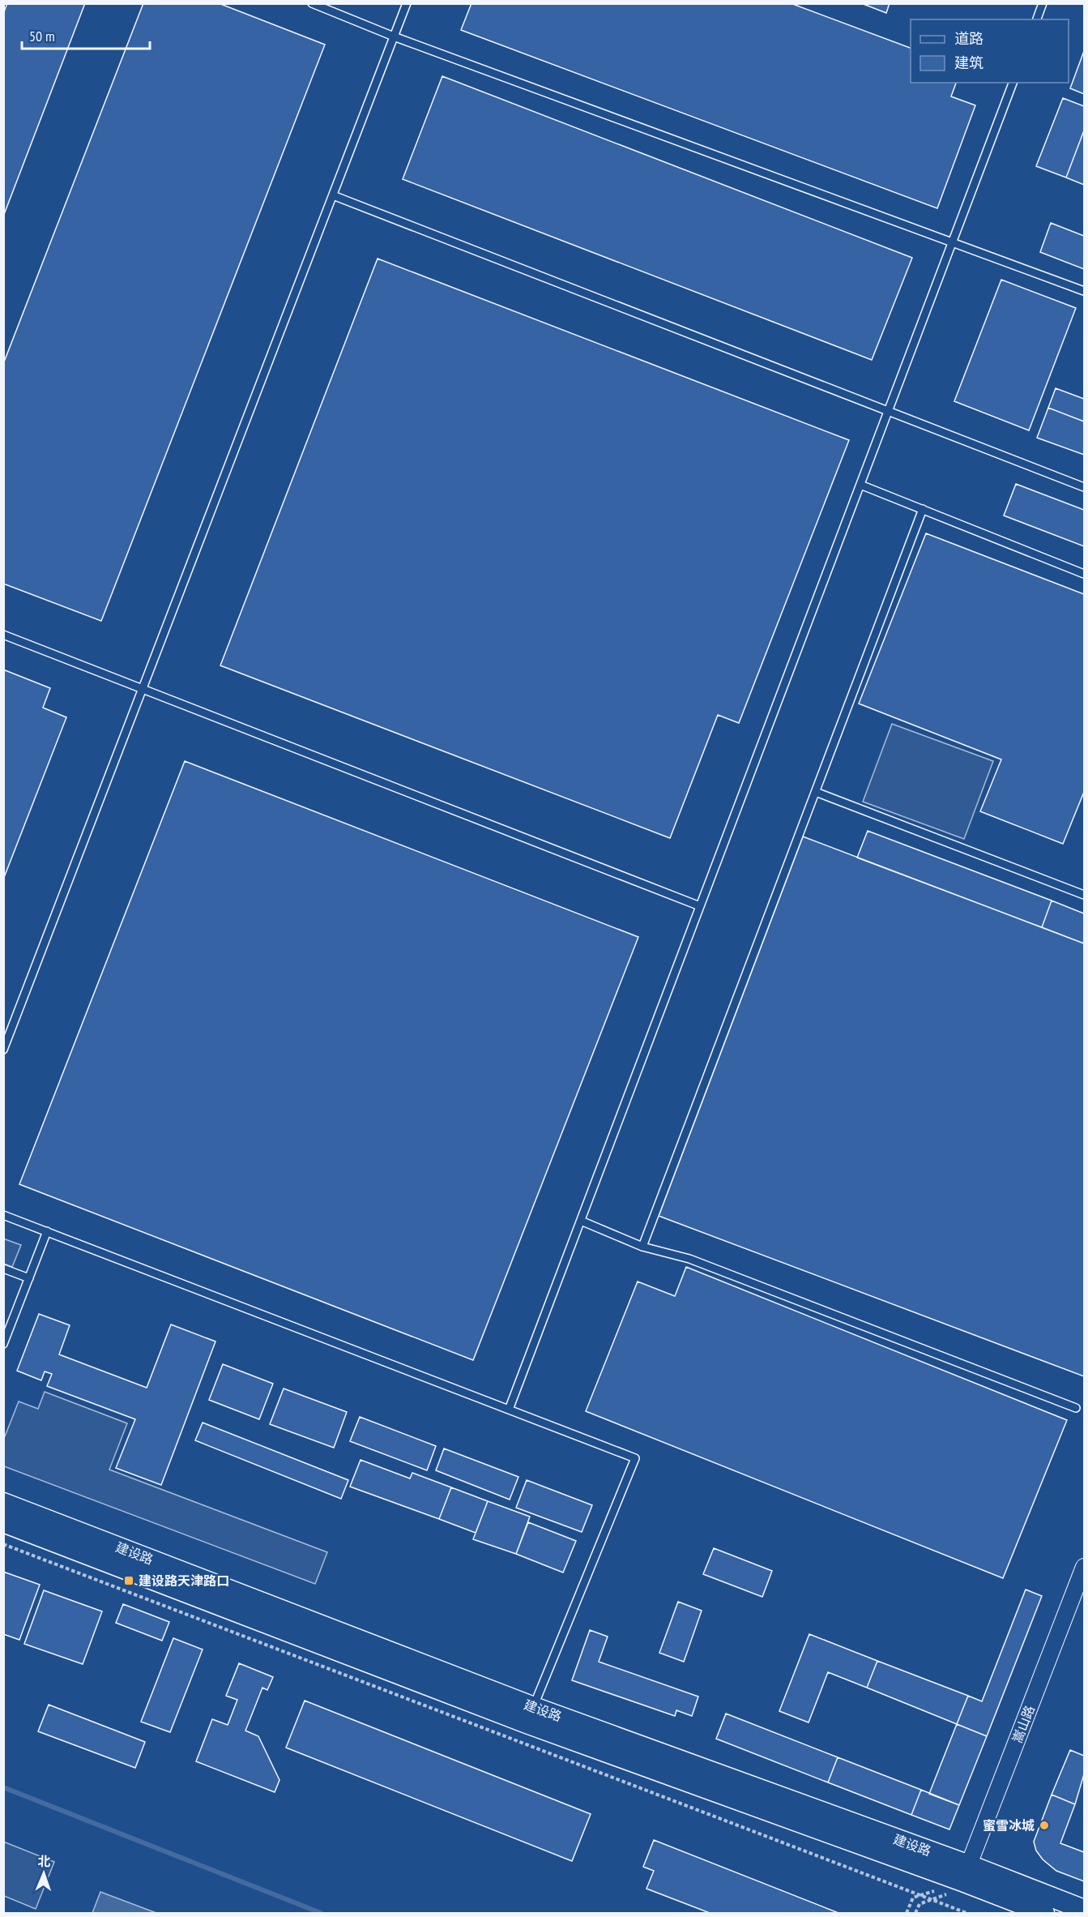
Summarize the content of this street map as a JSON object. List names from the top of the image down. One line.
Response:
{"streets":{"street":["建设路","嵩山路"]},"crossings":[["建设路","嵩山路"]],"places":{"transit":["建设路天津路口"],"other":["蜜雪冰城"]},"legend":["道路","建筑"],"scale_bar":"50 m","north":"top"}
